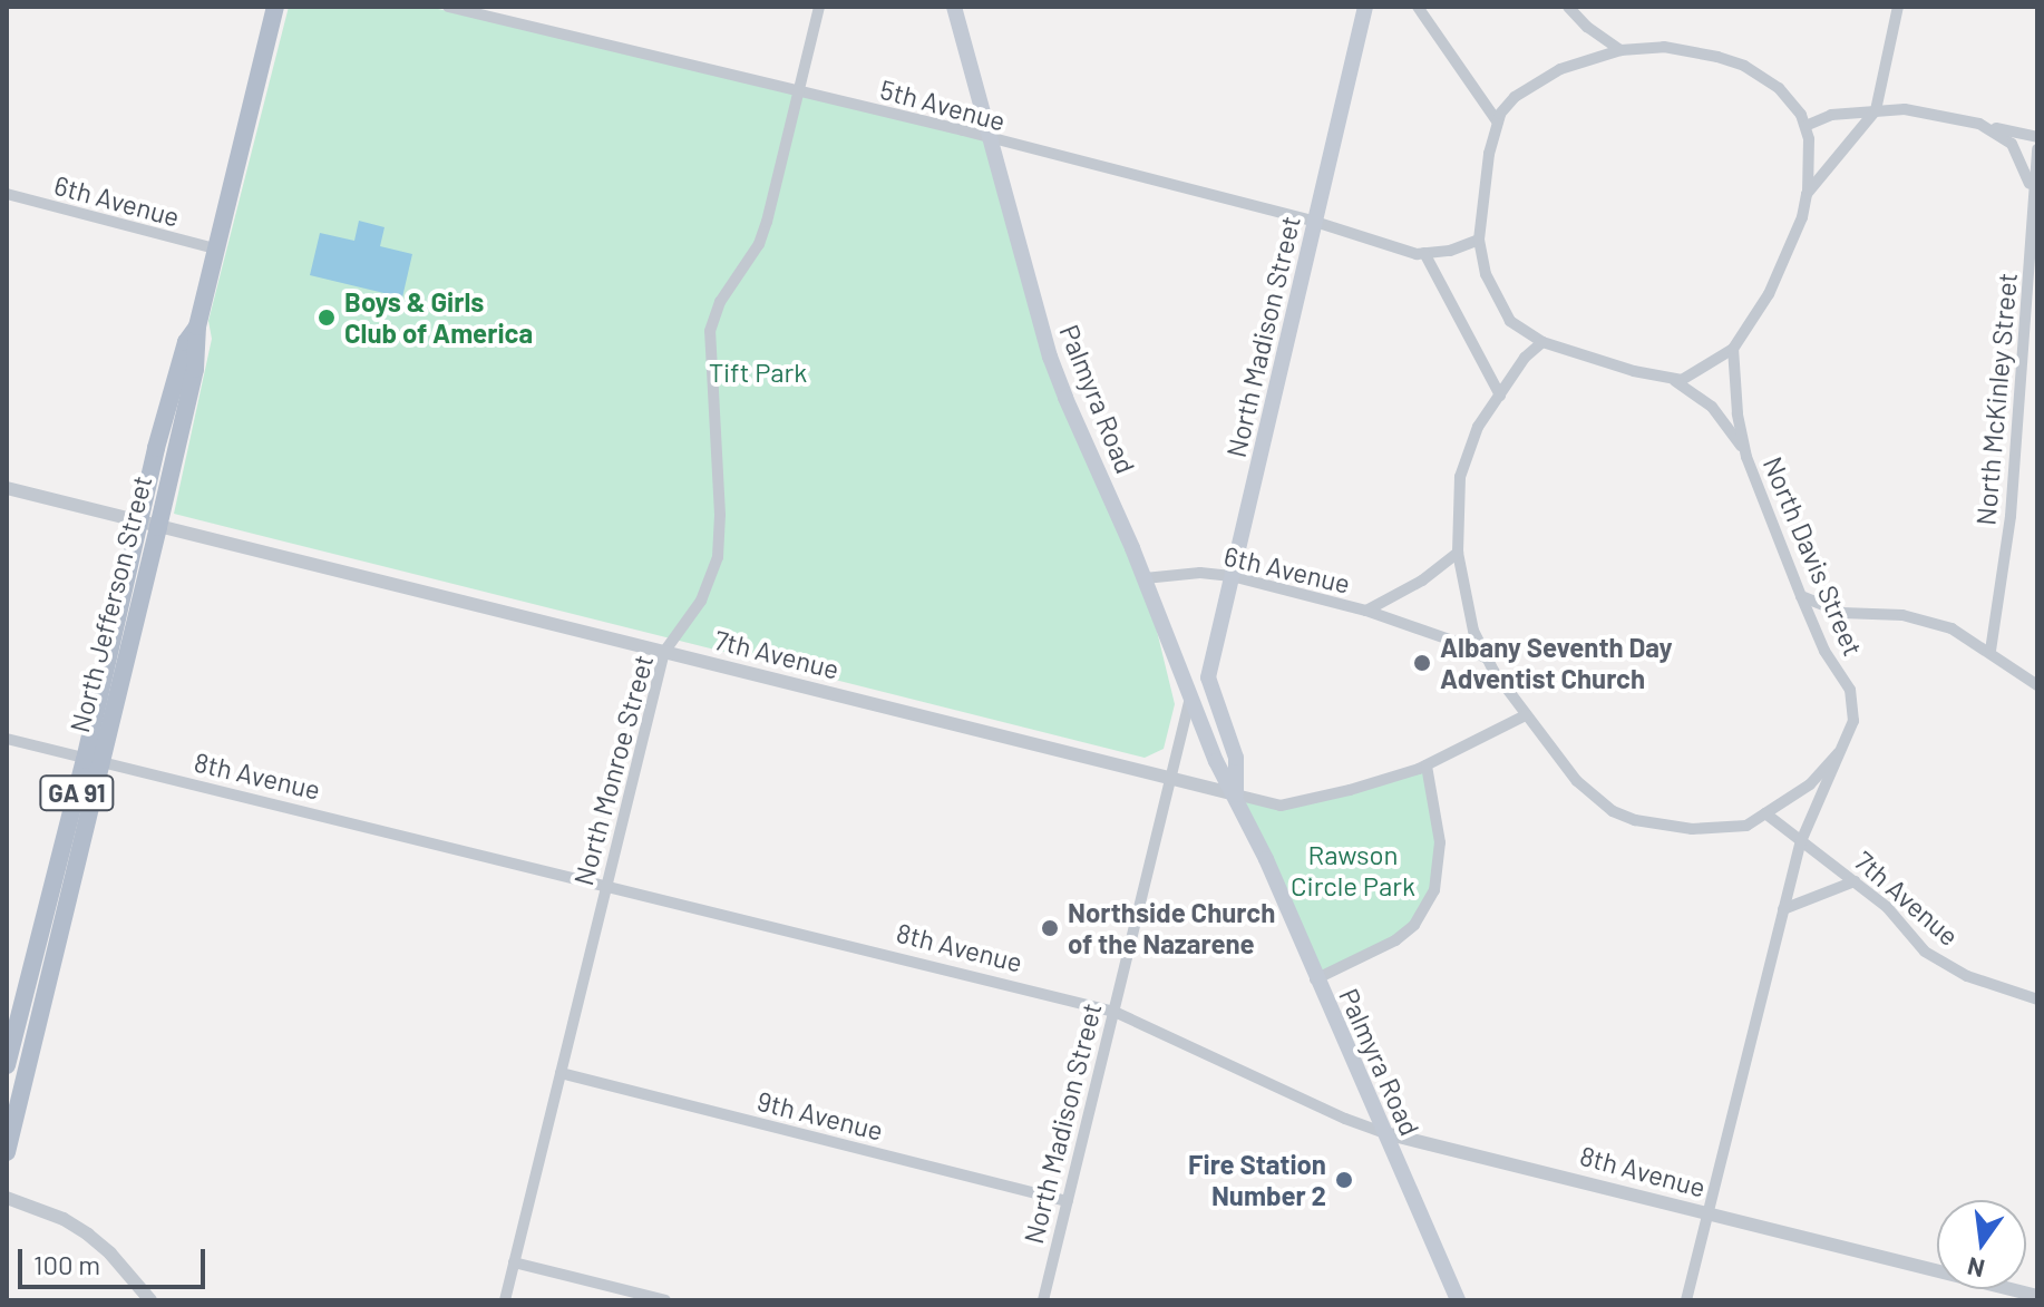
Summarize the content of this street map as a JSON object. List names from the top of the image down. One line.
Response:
{"streets":{"main road":["North Madison Street","Palmyra Road","North Jefferson Street","GA 91"],"street":["5th Avenue","6th Avenue","North McKinley Street","North Davis Street","7th Avenue","North Monroe Street","8th Avenue","9th Avenue"]},"crossings":[["5th Avenue","North Madison Street"],["5th Avenue","Palmyra Road"],["5th Avenue","North Monroe Street"],["6th Avenue","North Madison Street"],["6th Avenue","Palmyra Road"],["6th Avenue","North Jefferson Street"],["North Madison Street","Palmyra Road"],["North Madison Street","7th Avenue"],["North Madison Street","8th Avenue"],["North Madison Street","9th Avenue"],["Palmyra Road","7th Avenue"],["Palmyra Road","8th Avenue"],["North Davis Street","7th Avenue"],["North Davis Street","8th Avenue"],["North Jefferson Street","7th Avenue"],["North Jefferson Street","8th Avenue"],["7th Avenue","North Monroe Street"],["North Monroe Street","8th Avenue"],["North Monroe Street","9th Avenue"]],"parks":["Tift Park","Rawson Circle Park"],"places":["Boys & Girls Club of America","Albany Seventh Day Adventist Church","Northside Church of the Nazarene","Fire Station Number 2"],"scale_bar":"100 m","north":"bottom"}
